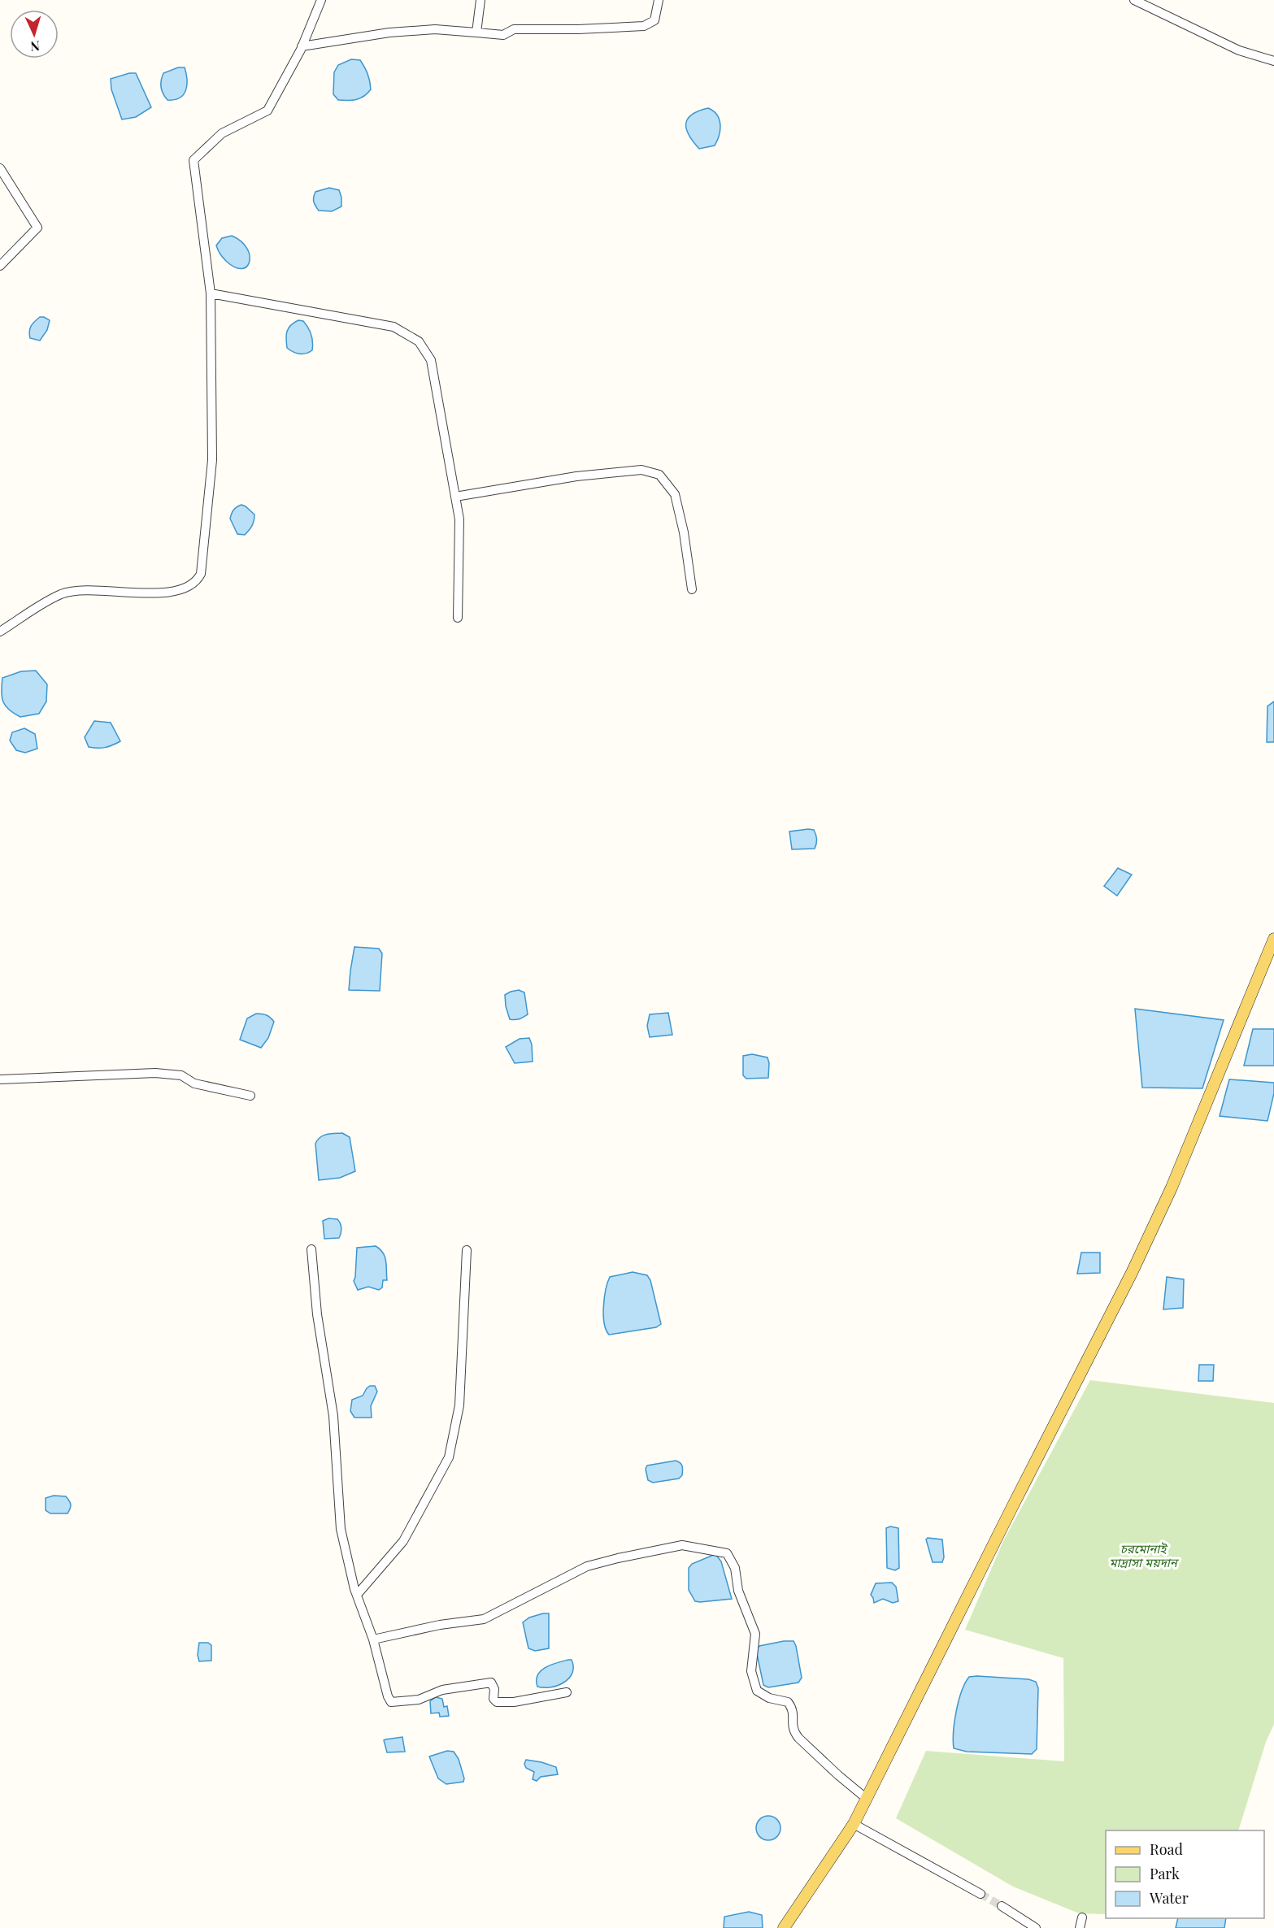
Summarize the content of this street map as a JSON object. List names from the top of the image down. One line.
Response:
{"parks":["চরমোনাই মাদ্রাসা ময়দান"],"legend":["Road","Park","Water"],"north":"bottom"}
